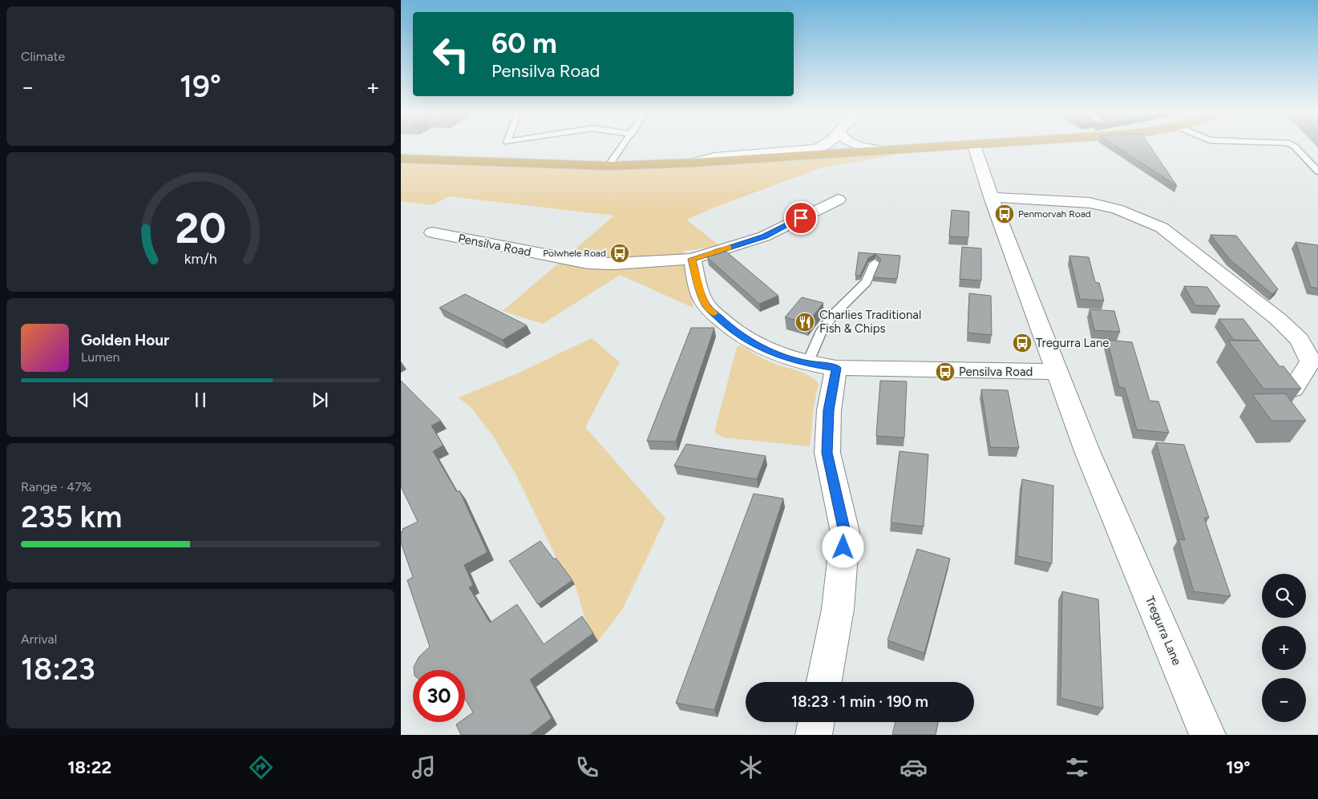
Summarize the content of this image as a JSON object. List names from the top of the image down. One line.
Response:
{"streets":{"street":["Pensilva Road","Tregurra Lane"]},"places":{"bus stop":["Penmorvah Road","Polwhele Road","Tregurra Lane","Pensilva Road"],"restaurant":["Charlies Traditional Fish & Chips"]},"page":{"tile":["Climate",["Range · 47%","235 km"],["Arrival","18:23"]],"turn":["60 m","Pensilva Road"],"heat":["−","19°","+"],"song":["Golden Hour","Lumen"],"map_buttons":["+","−"],"limit":"30","trip":"18:23 · 1 min · 190 m","tabs":["18:22","19°"],"gauge":["20","km/h"]}}
